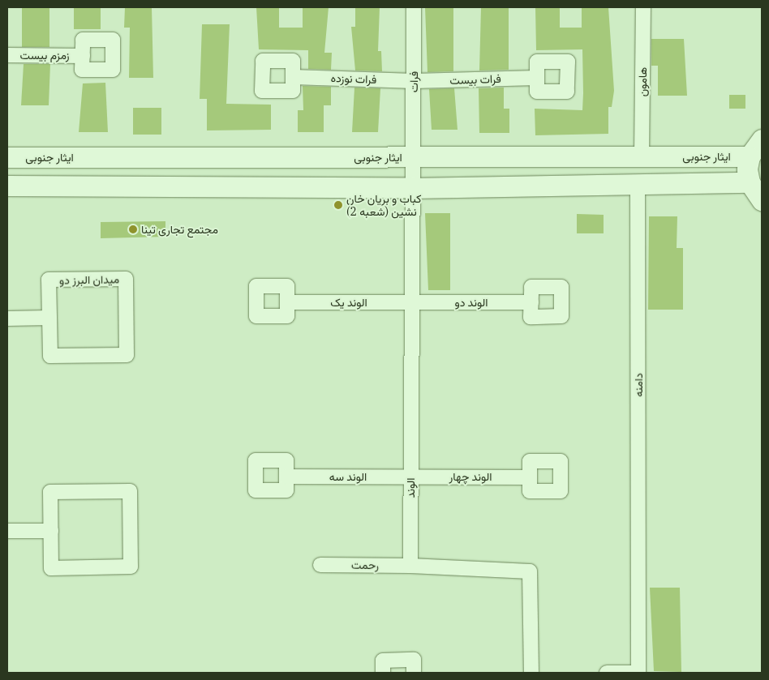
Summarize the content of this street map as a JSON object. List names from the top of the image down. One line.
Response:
{"streets":{"main road":["ایثار جنوبی"],"street":["زمزم بیست","فرات نوزده","فرات بیست","فرات","هامون","میدان البرز دو","الوند یک","الوند دو","دامنه","الوند سه","الوند چهار","الوند","رحمت"]},"crossings":[["فرات نوزده","فرات بیست"],["فرات نوزده","فرات"],["فرات بیست","فرات"],["فرات","ایثار جنوبی"],["فرات","الوند"],["هامون","ایثار جنوبی"],["الوند یک","الوند دو"],["الوند یک","الوند"],["الوند دو","الوند"],["الوند سه","الوند چهار"],["الوند سه","الوند"],["الوند چهار","الوند"],["الوند","رحمت"]],"places":["کباب و بریان خان نشین (شعبه 2)","مجتمع تجاری تینا"]}
